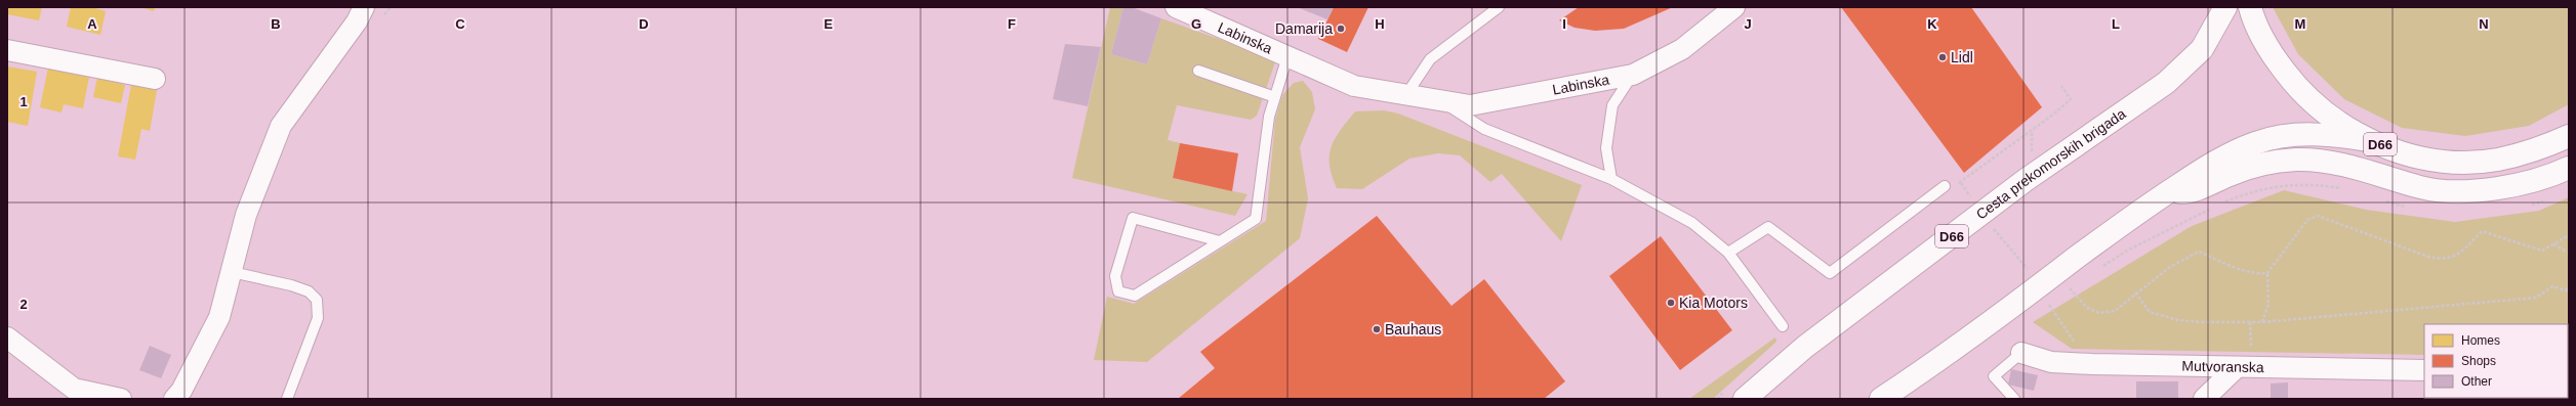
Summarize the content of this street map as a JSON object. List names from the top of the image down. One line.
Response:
{"streets":{"main road":["D66","Cesta prekomorskih brigada"],"street":["Labinska","Mutvoranska"]},"places":["Damarija","Lidl","Kia Motors","Bauhaus"],"legend":["Homes","Shops","Other"],"grid":{"columns":["A","B","C","D","E","F","G","H","I","J","K","L","M","N"],"rows":["1","2"]}}
